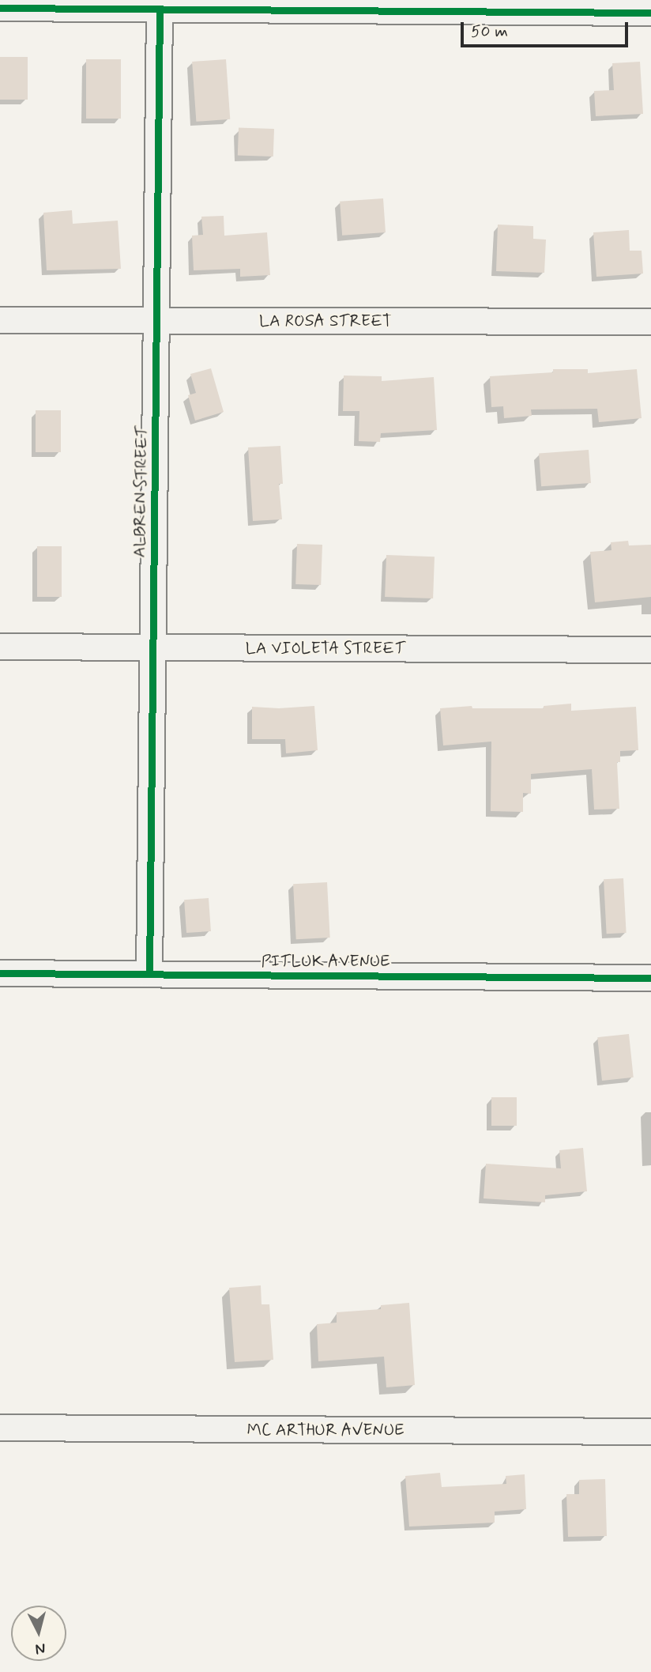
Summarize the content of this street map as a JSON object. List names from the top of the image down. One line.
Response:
{"streets":{"street":["LA ROSA STREET","ALBREN STREET","LA VIOLETA STREET","PITLUK AVENUE","MC ARTHUR AVENUE"]},"crossings":[["LA ROSA STREET","ALBREN STREET"],["ALBREN STREET","LA VIOLETA STREET"],["ALBREN STREET","PITLUK AVENUE"]],"scale_bar":"50 m","north":"bottom"}
